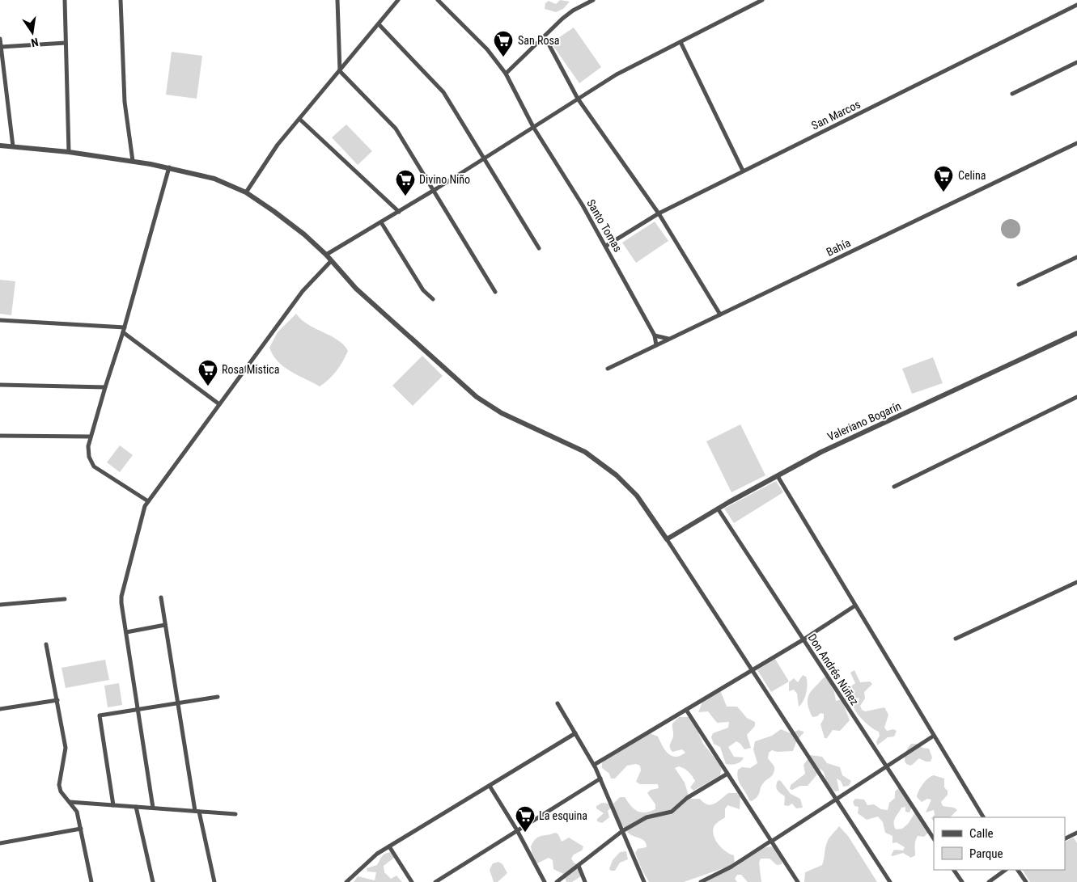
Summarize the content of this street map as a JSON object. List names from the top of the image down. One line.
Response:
{"streets":{"street":["San Marcos","Santo Tomas","Bahía","Valeriano Bogarín","Don Andrés Núñez"]},"crossings":[["San Marcos","Santo Tomas"],["Santo Tomas","Bahía"],["Valeriano Bogarín","Don Andrés Núñez"]],"places":{"supermarket":["San Rosa","Celina","Divino Niño","Rosa Mistica","La esquina"]},"legend":["Calle","Parque"],"north":"bottom"}
